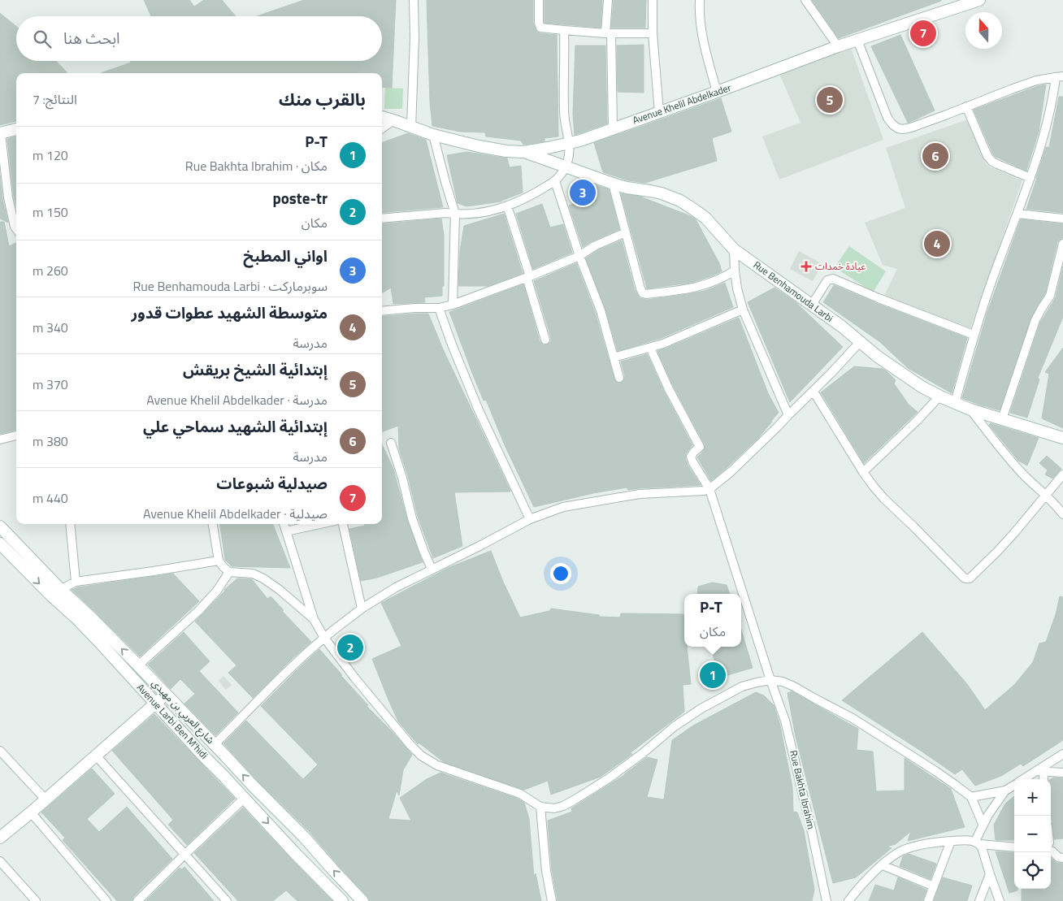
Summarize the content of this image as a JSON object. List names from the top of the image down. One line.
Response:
{"streets":{"street":["Avenue Khelil Abdelkader","Rue Benhamouda Larbi","شارع العربي بن مهيدي","Avenue Larbi Ben M'hidi","Rue Bakhta Ibrahim"]},"crossings":[["Avenue Khelil Abdelkader","Rue Benhamouda Larbi"],["شارع العربي بن مهيدي","Avenue Larbi Ben M'hidi"]],"places":{"health":["عيادة خمدات"]},"north":"top","page":{"search":"ابحث هنا","pins":["7","5","6","3","4","2","1"],"heading":["بالقرب منك","النتائج: 7"],"list":[{"mark":"1","name":"P-T","note":"مكان · Rue Bakhta Ibrahim","value":"120 m"},{"mark":"2","name":"poste-tr","note":"مكان","value":"150 m"},{"mark":"3","name":"اواني المطبخ","note":"سوبرماركت · Rue Benhamouda Larbi","value":"260 m"},{"mark":"4","name":"متوسطة الشهيد عطوات قدور","note":"مدرسة","value":"340 m"},{"mark":"5","name":"إبتدائية الشيخ بريقش","note":"مدرسة · Avenue Khelil Abdelkader","value":"370 m"},{"mark":"6","name":"إبتدائية الشهيد سماحي علي","note":"مدرسة","value":"380 m"},{"mark":"7","name":"صيدلية شبوعات","note":"صيدلية · Avenue Khelil Abdelkader","value":"440 m"}],"popup":["P-T","مكان"],"map_buttons":["+","−"]}}
